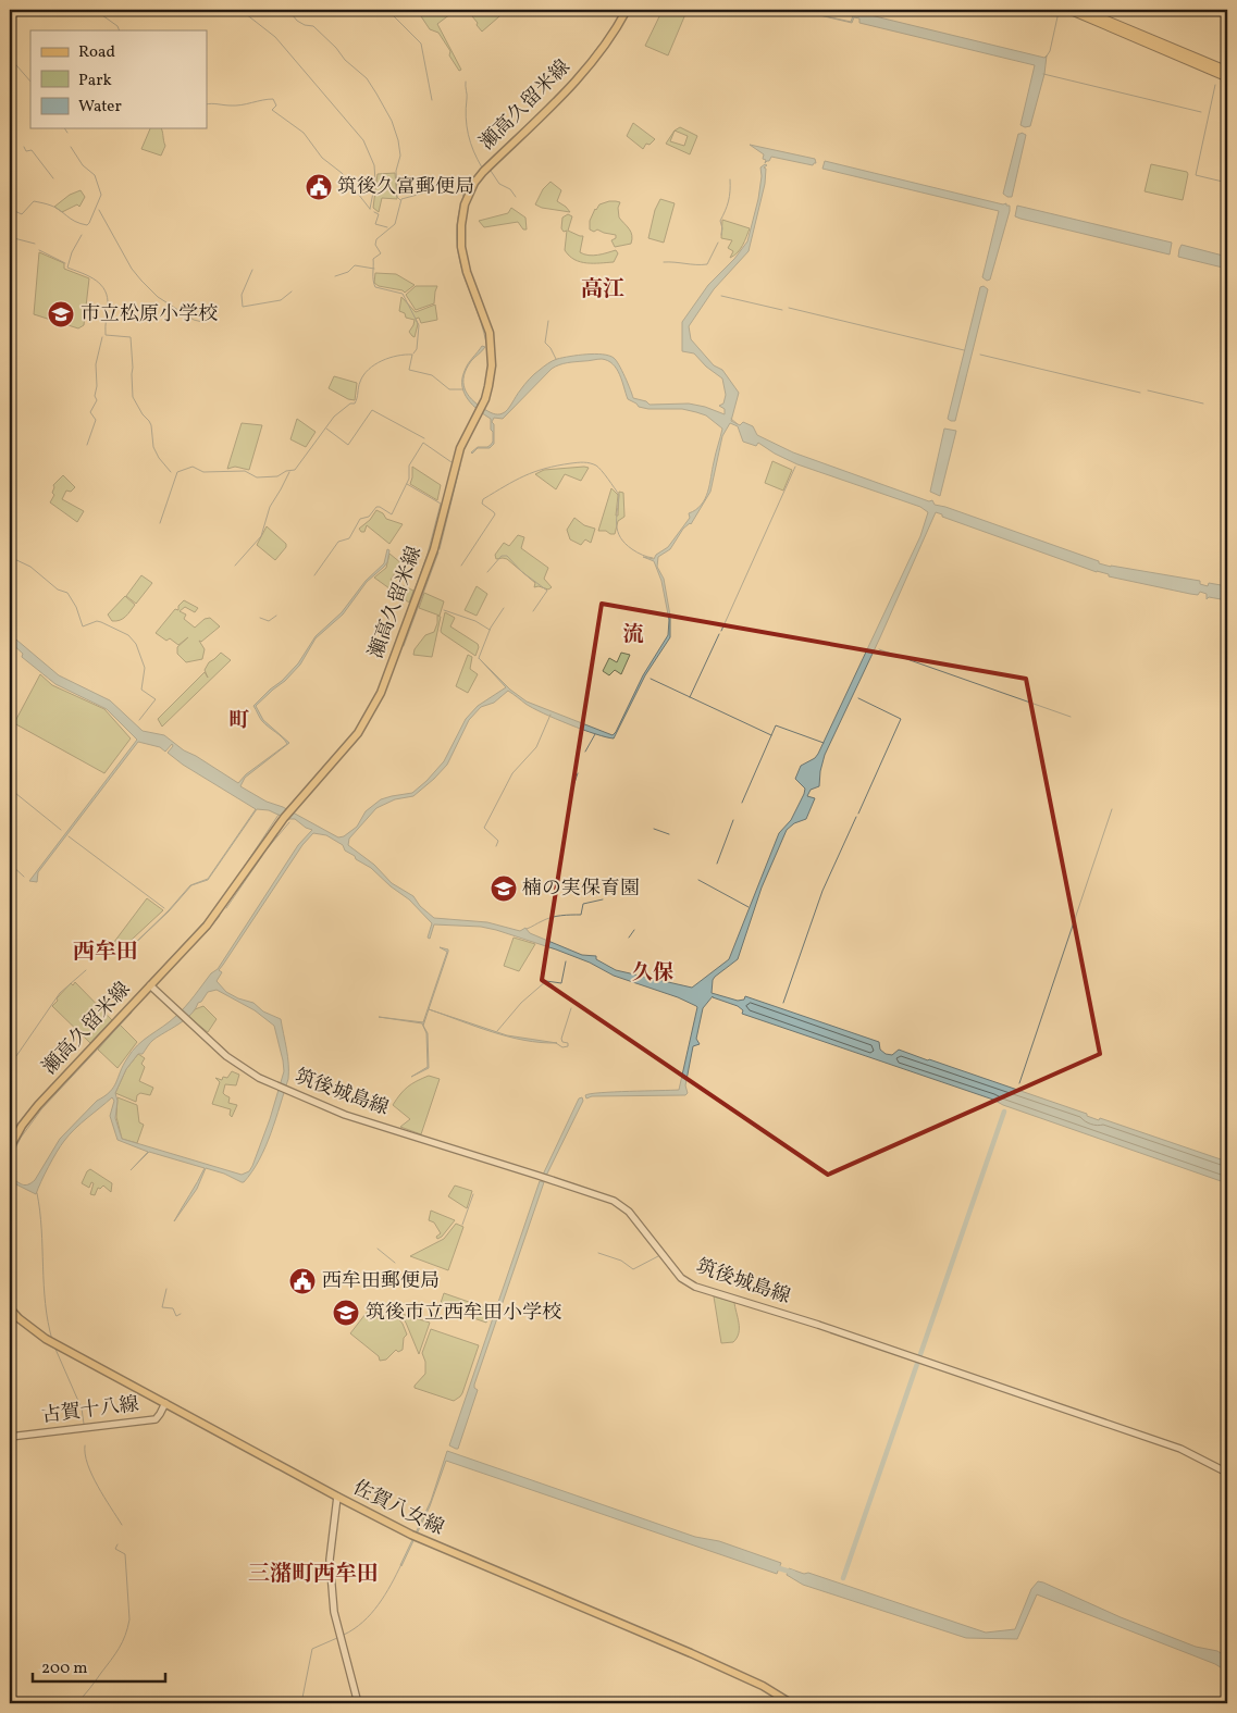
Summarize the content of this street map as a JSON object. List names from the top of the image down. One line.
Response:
{"streets":{"main road":["瀬高久留米線","筑後城島線","古賀十八線","佐賀八女線"]},"crossings":[["瀬高久留米線","筑後城島線"],["古賀十八線","佐賀八女線"]],"districts":["高江","流","町","西牟田","久保","三潴町西牟田"],"places":{"public building":["筑後久富郵便局","西牟田郵便局"],"school or university":["市立松原小学校","楠の実保育園","筑後市立西牟田小学校"]},"legend":["Road","Park","Water"],"scale_bar":"200 m"}
